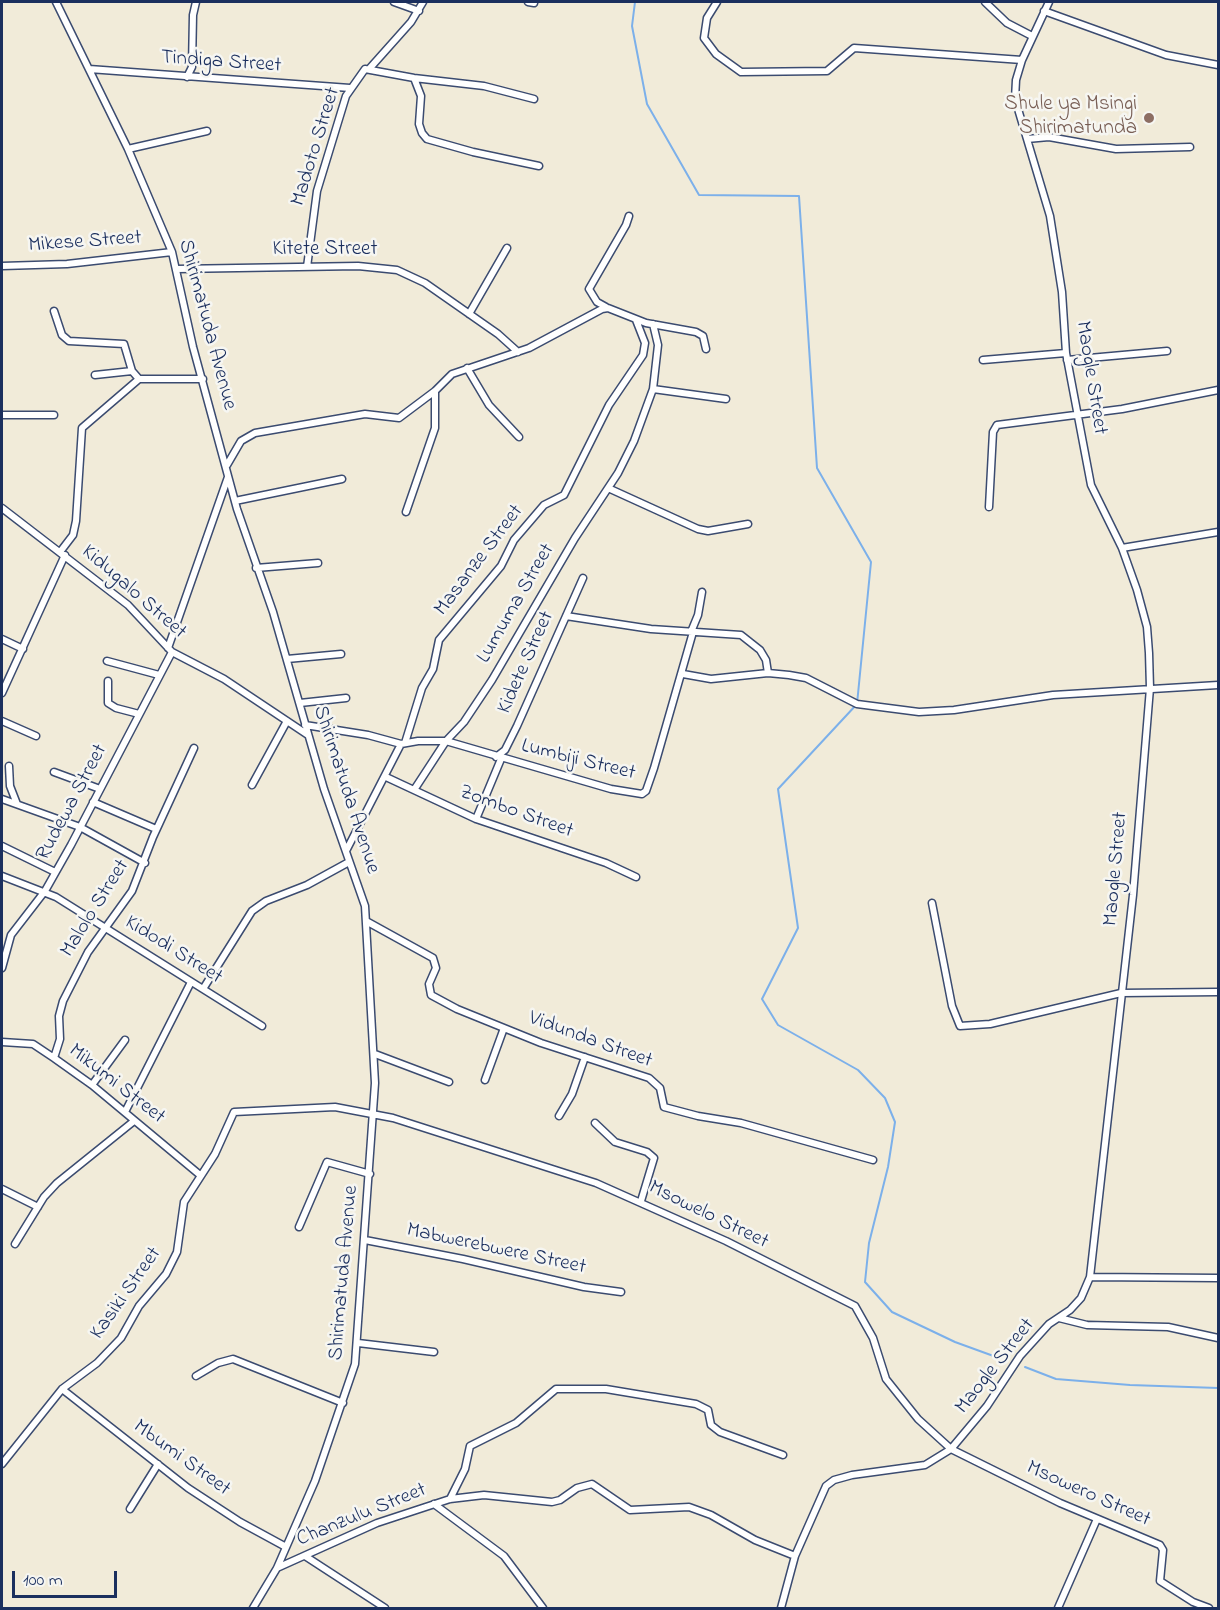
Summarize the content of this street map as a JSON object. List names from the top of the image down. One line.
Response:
{"streets":{"street":["Tindiga Street","Madoto Street","Mikese Street","Kitete Street","Shirimatuda Avenue","Maogle Street","Masanze Street","Kidugalo Street","Lumuma Street","Kidete Street","Lumbiji Street","Rudewa Street","Zombo Street","Malolo Street","Kidodi Street","Vidunda Street","Mikumi Street","Msowelo Street","Mabwerebwere Street","Kasiki Street","Mbumi Street","Msowero Street","Chanzulu Street"]},"crossings":[["Tindiga Street","Madoto Street"],["Tindiga Street","Shirimatuda Avenue"],["Madoto Street","Kitete Street"],["Mikese Street","Shirimatuda Avenue"],["Kitete Street","Shirimatuda Avenue"],["Shirimatuda Avenue","Kidugalo Street"],["Shirimatuda Avenue","Rudewa Street"],["Shirimatuda Avenue","Vidunda Street"],["Shirimatuda Avenue","Msowelo Street"],["Shirimatuda Avenue","Mabwerebwere Street"],["Shirimatuda Avenue","Kasiki Street"],["Shirimatuda Avenue","Mbumi Street"],["Shirimatuda Avenue","Chanzulu Street"],["Maogle Street","Msowelo Street"],["Maogle Street","Msowero Street"],["Maogle Street","Chanzulu Street"],["Kidugalo Street","Rudewa Street"],["Lumuma Street","Lumbiji Street"],["Lumuma Street","Zombo Street"],["Kidete Street","Lumbiji Street"],["Kidete Street","Zombo Street"],["Rudewa Street","Kidodi Street"],["Malolo Street","Kidodi Street"],["Malolo Street","Mikumi Street"],["Mikumi Street","Kasiki Street"],["Msowelo Street","Kasiki Street"],["Msowelo Street","Msowero Street"],["Kasiki Street","Mbumi Street"]],"places":["Shule ya Msingi Shirimatunda"],"scale_bar":"100 m"}
